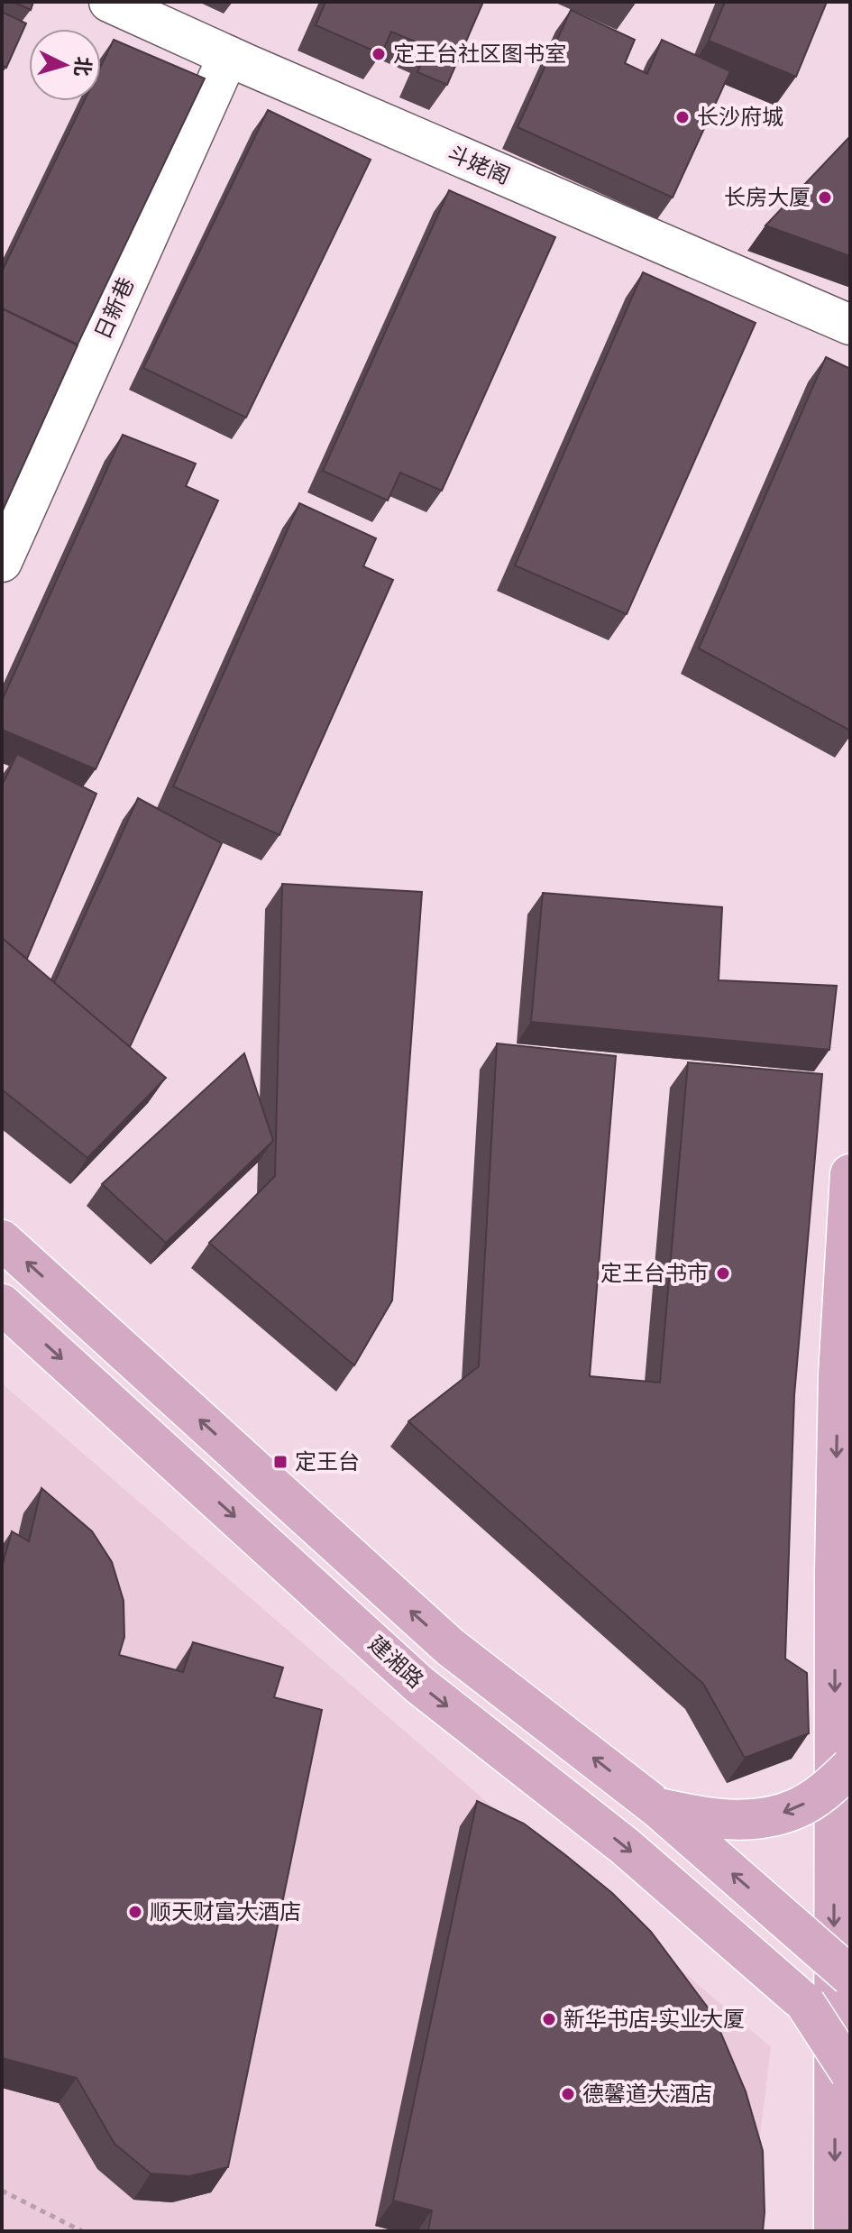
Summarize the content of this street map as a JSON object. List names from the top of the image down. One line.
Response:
{"streets":{"main road":["建湘路"],"street":["斗姥阁","日新巷"]},"crossings":[["斗姥阁","日新巷"]],"places":{"other":["定王台社区图书室","长沙府城","长房大厦","定王台书市","顺天财富大酒店","新华书店-实业大厦","德馨道大酒店"],"transit":["定王台"]},"north":"right"}
